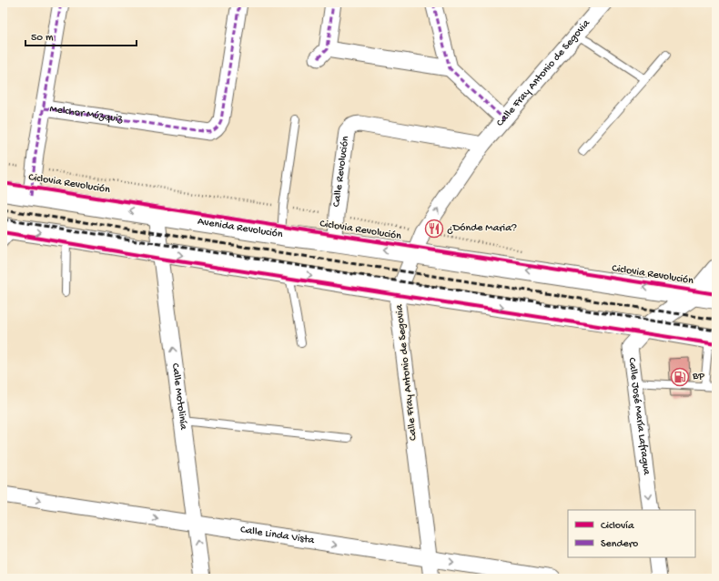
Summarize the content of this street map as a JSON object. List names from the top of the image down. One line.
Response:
{"streets":{"main road":["Avenida Revolución"],"street":["Calle Fray Antonio de Segovia","Melchor Múzquiz","Calle Revolución","Calle Motolinía","Calle José María Lafragua","Calle Linda Vista"],"cycle path":["Ciclovia Revolución"]},"crossings":[["Calle Fray Antonio de Segovia","Calle Revolución"],["Calle Fray Antonio de Segovia","Avenida Revolución"],["Calle Fray Antonio de Segovia","Calle Linda Vista"],["Melchor Múzquiz","Avenida Revolución"],["Calle Revolución","Avenida Revolución"],["Avenida Revolución","Calle Motolinía"],["Calle Motolinía","Calle Linda Vista"]],"one_way":["Calle Motolinía","Calle José María Lafragua","Calle Linda Vista"],"places":{"restaurant":["¿Dónde Maria?"],"fuel station":["BP"]},"legend":["Ciclovía","Sendero"],"scale_bar":"50 m"}
